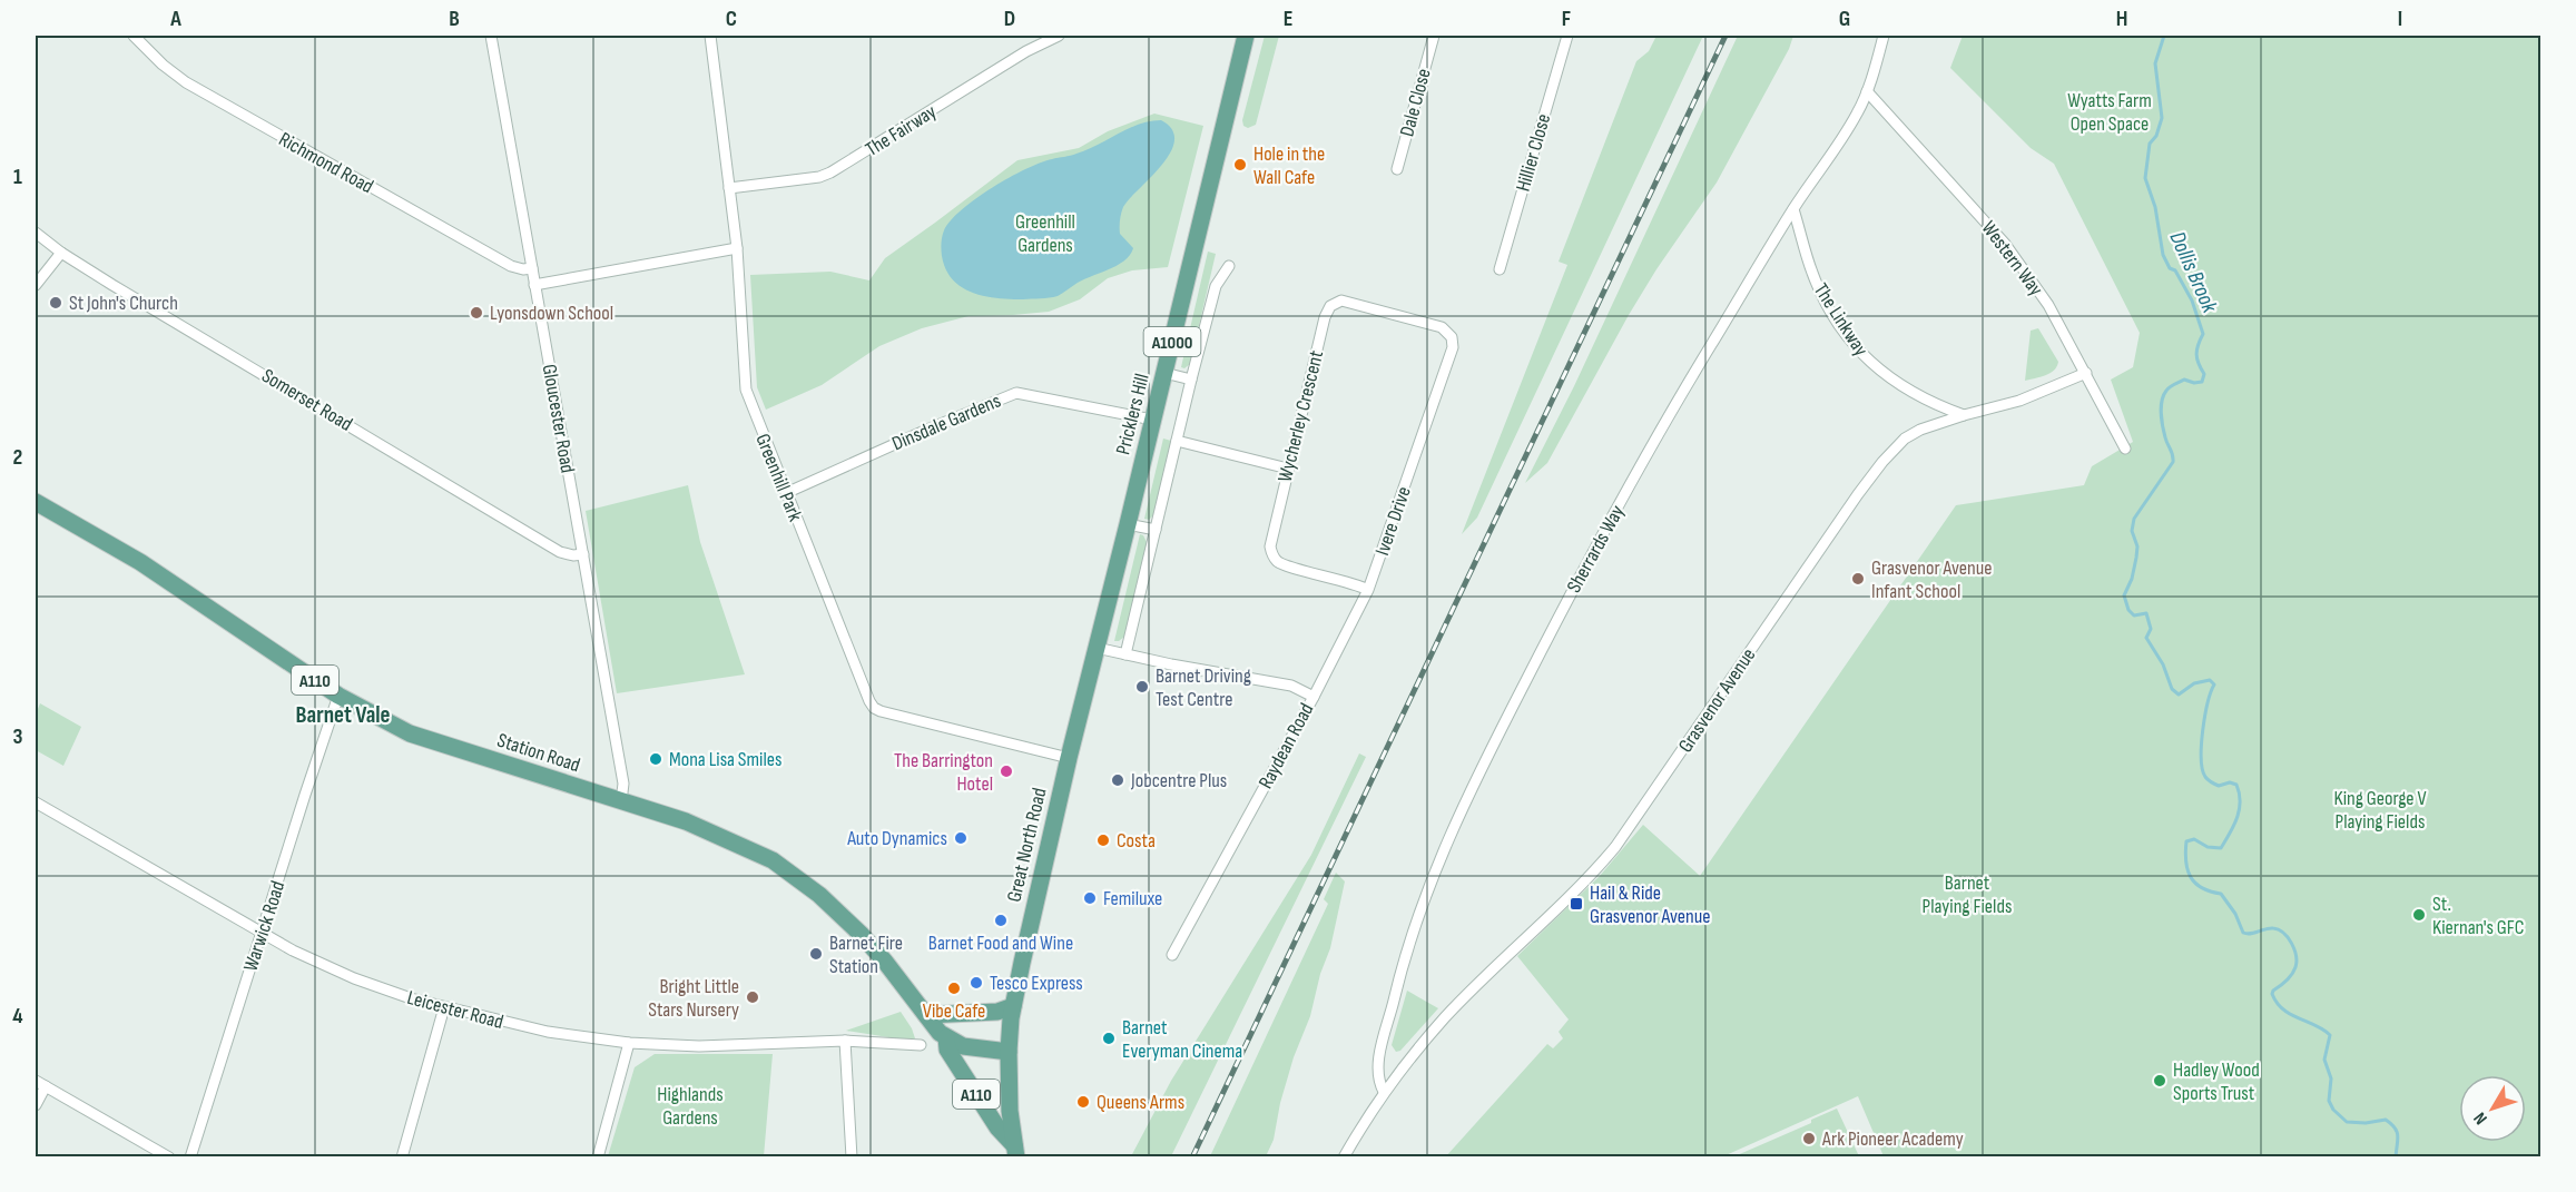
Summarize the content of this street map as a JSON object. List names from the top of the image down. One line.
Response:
{"streets":{"main road":["A1000","Pricklers Hill","A110","Station Road","Great North Road"],"street":["Dale Close","The Fairway","Hillier Close","Richmond Road","Western Way","The Linkway","Somerset Road","Wycherley Crescent","Gloucester Road","Dinsdale Gardens","Greenhill Park","Ivere Drive","Sherrards Way","Grasvenor Avenue","Raydean Road","Warwick Road","Leicester Road"]},"crossings":[["The Fairway","Greenhill Park"],["Richmond Road","Gloucester Road"],["Western Way","Sherrards Way"],["Western Way","Grasvenor Avenue"],["The Linkway","Sherrards Way"],["The Linkway","Grasvenor Avenue"],["A1000","A110"],["A1000","Great North Road"],["Somerset Road","Gloucester Road"],["Pricklers Hill","Dinsdale Gardens"],["Pricklers Hill","Raydean Road"],["Pricklers Hill","Great North Road"],["Wycherley Crescent","Ivere Drive"],["Gloucester Road","Station Road"],["Dinsdale Gardens","Greenhill Park"],["Greenhill Park","Great North Road"],["Ivere Drive","Raydean Road"],["Sherrards Way","Grasvenor Avenue"],["A110","Station Road"],["A110","Great North Road"],["Raydean Road","Great North Road"],["Station Road","Warwick Road"],["Warwick Road","Leicester Road"]],"districts":["Barnet Vale"],"water":["Dollis Brook"],"parks":["Wyatts Farm Open Space","Greenhill Gardens","King George V Playing Fields","Barnet Playing Fields","Highlands Gardens"],"places":{"other":["Hole in the Wall Cafe","St John's Church","Lyonsdown School","Grasvenor Avenue Infant School","Barnet Driving Test Centre","Mona Lisa Smiles","The Barrington Hotel","Jobcentre Plus","Auto Dynamics","Costa","Femiluxe","St. Kiernan's GFC","Barnet Food and Wine","Barnet Fire Station","Tesco Express","Vibe Cafe","Bright Little Stars Nursery","Barnet Everyman Cinema","Hadley Wood Sports Trust","Queens Arms","Ark Pioneer Academy"],"transit":["Hail & Ride Grasvenor Avenue"]},"north":"bottom left","grid":{"columns":["A","B","C","D","E","F","G","H","I"],"rows":["1","2","3","4"]}}
